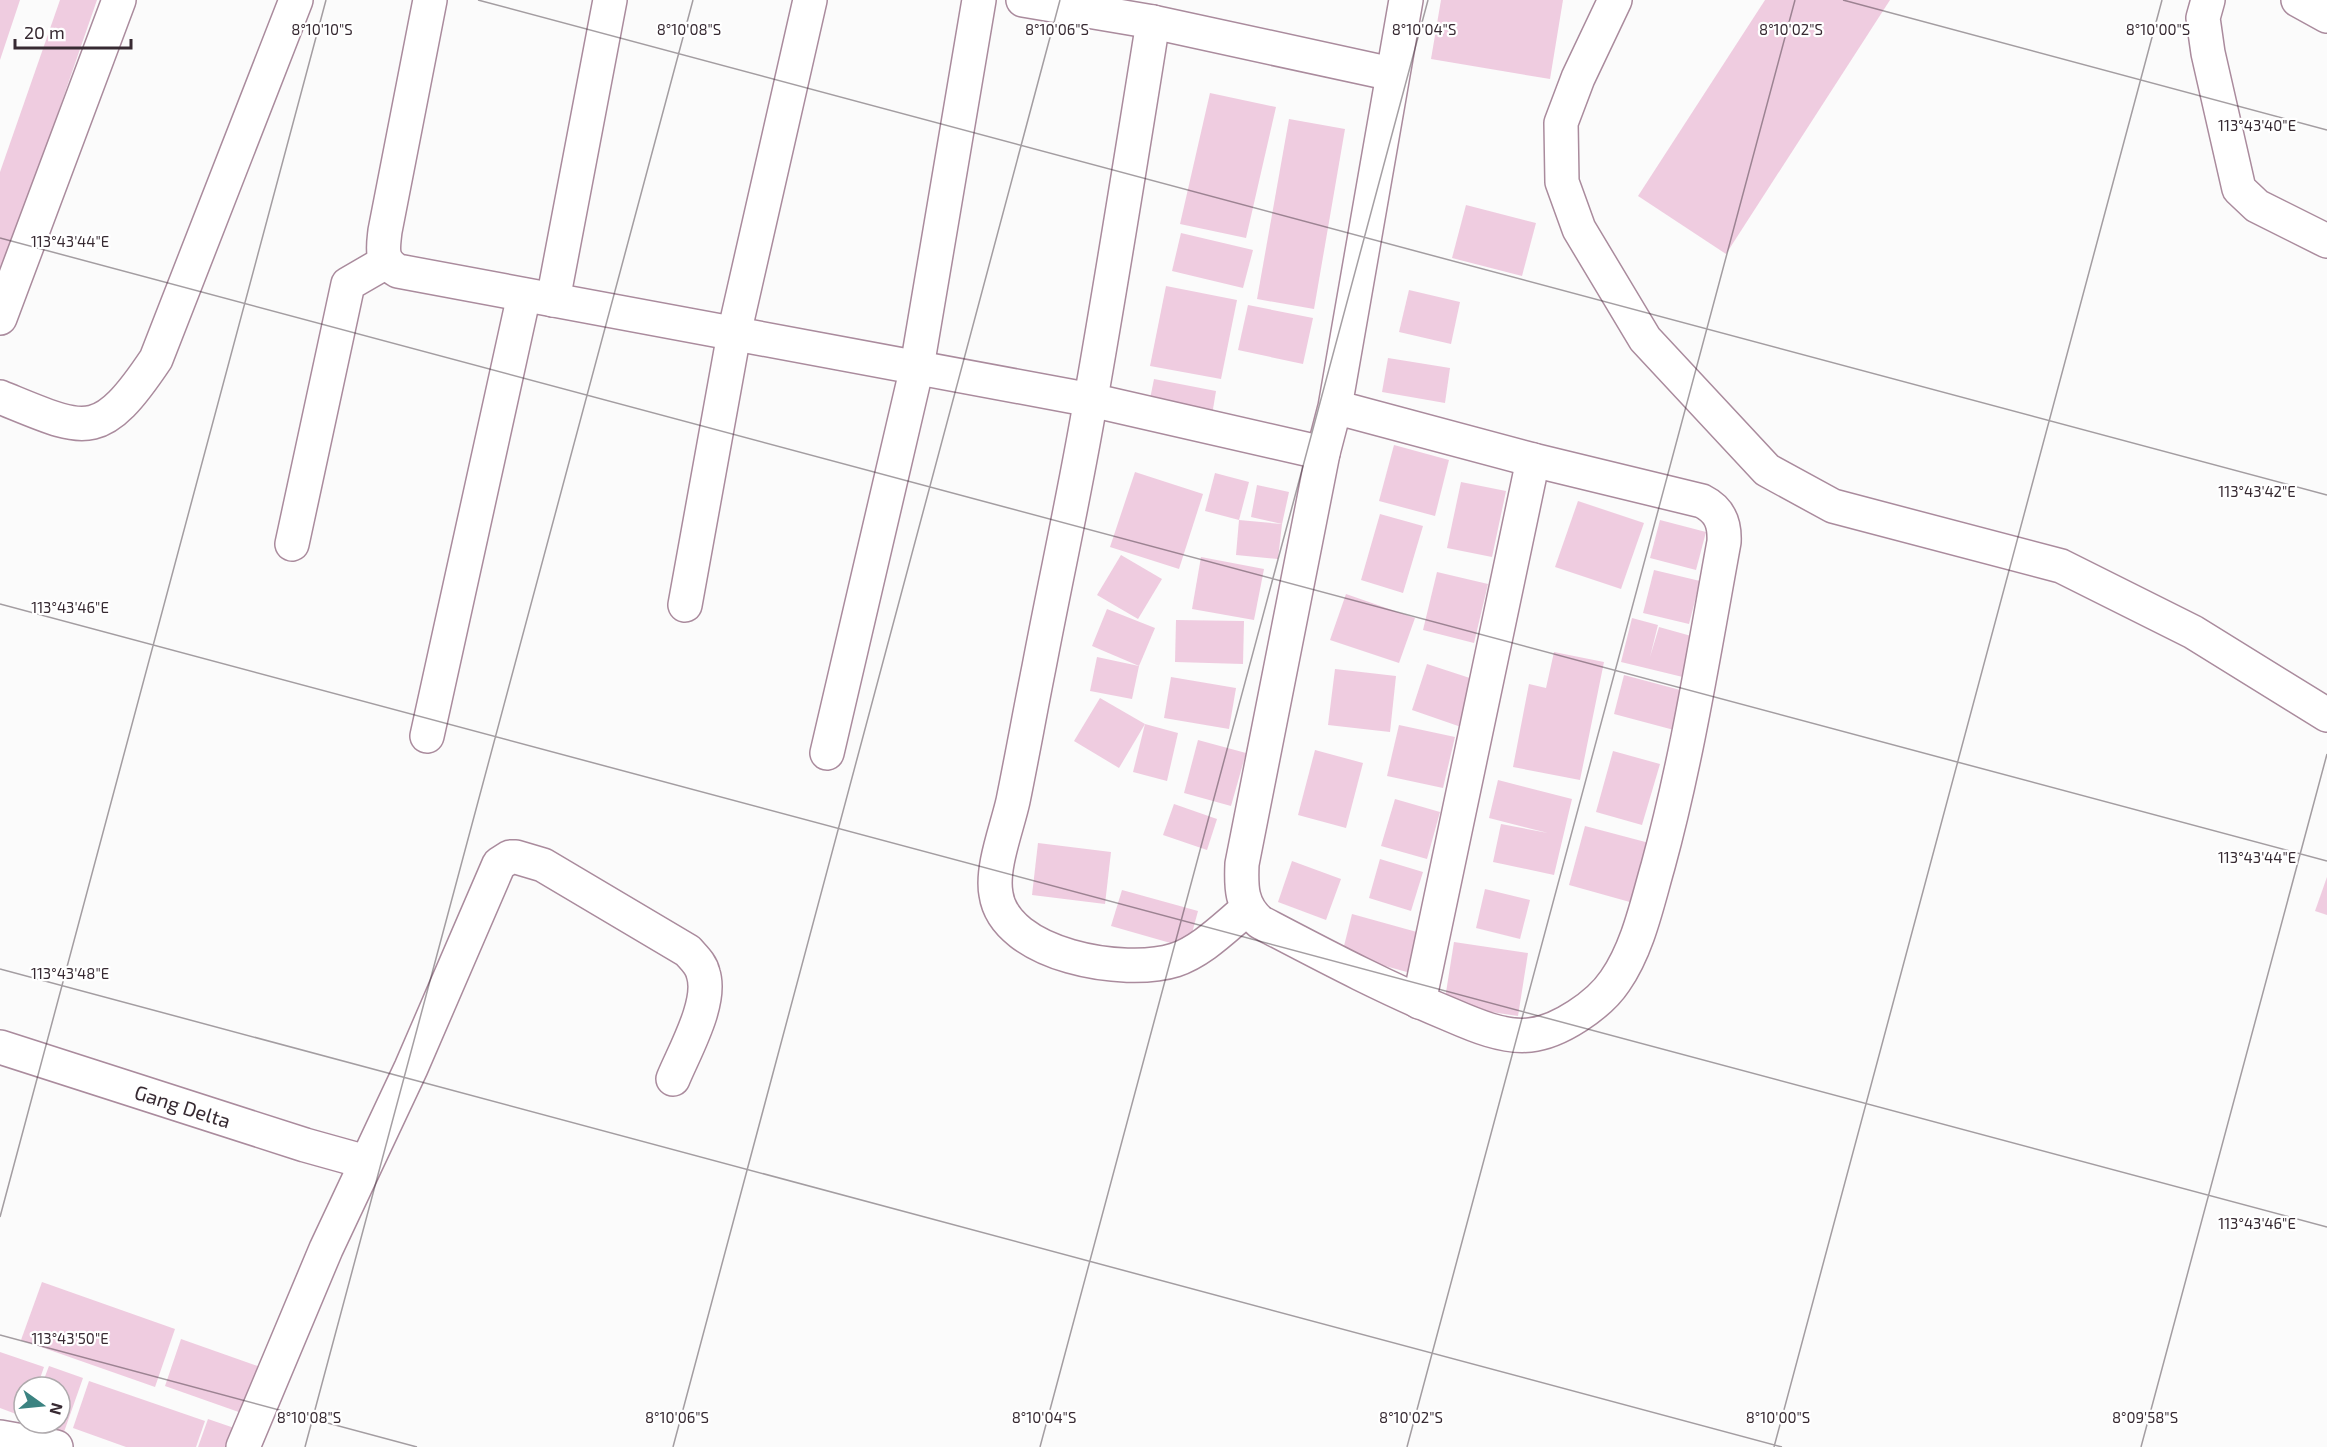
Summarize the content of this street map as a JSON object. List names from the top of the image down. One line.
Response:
{"streets":{"street":["Gang Delta"]},"scale_bar":"20 m","north":"right","coordinates":["8°10'10\"S","8°10'08\"S","8°10'06\"S","8°10'04\"S","8°10'02\"S","8°10'00\"S","113°43'40\"E","113°43'44\"E","113°43'42\"E","113°43'46\"E","113°43'48\"E","113°43'50\"E","8°09'58\"S"]}
